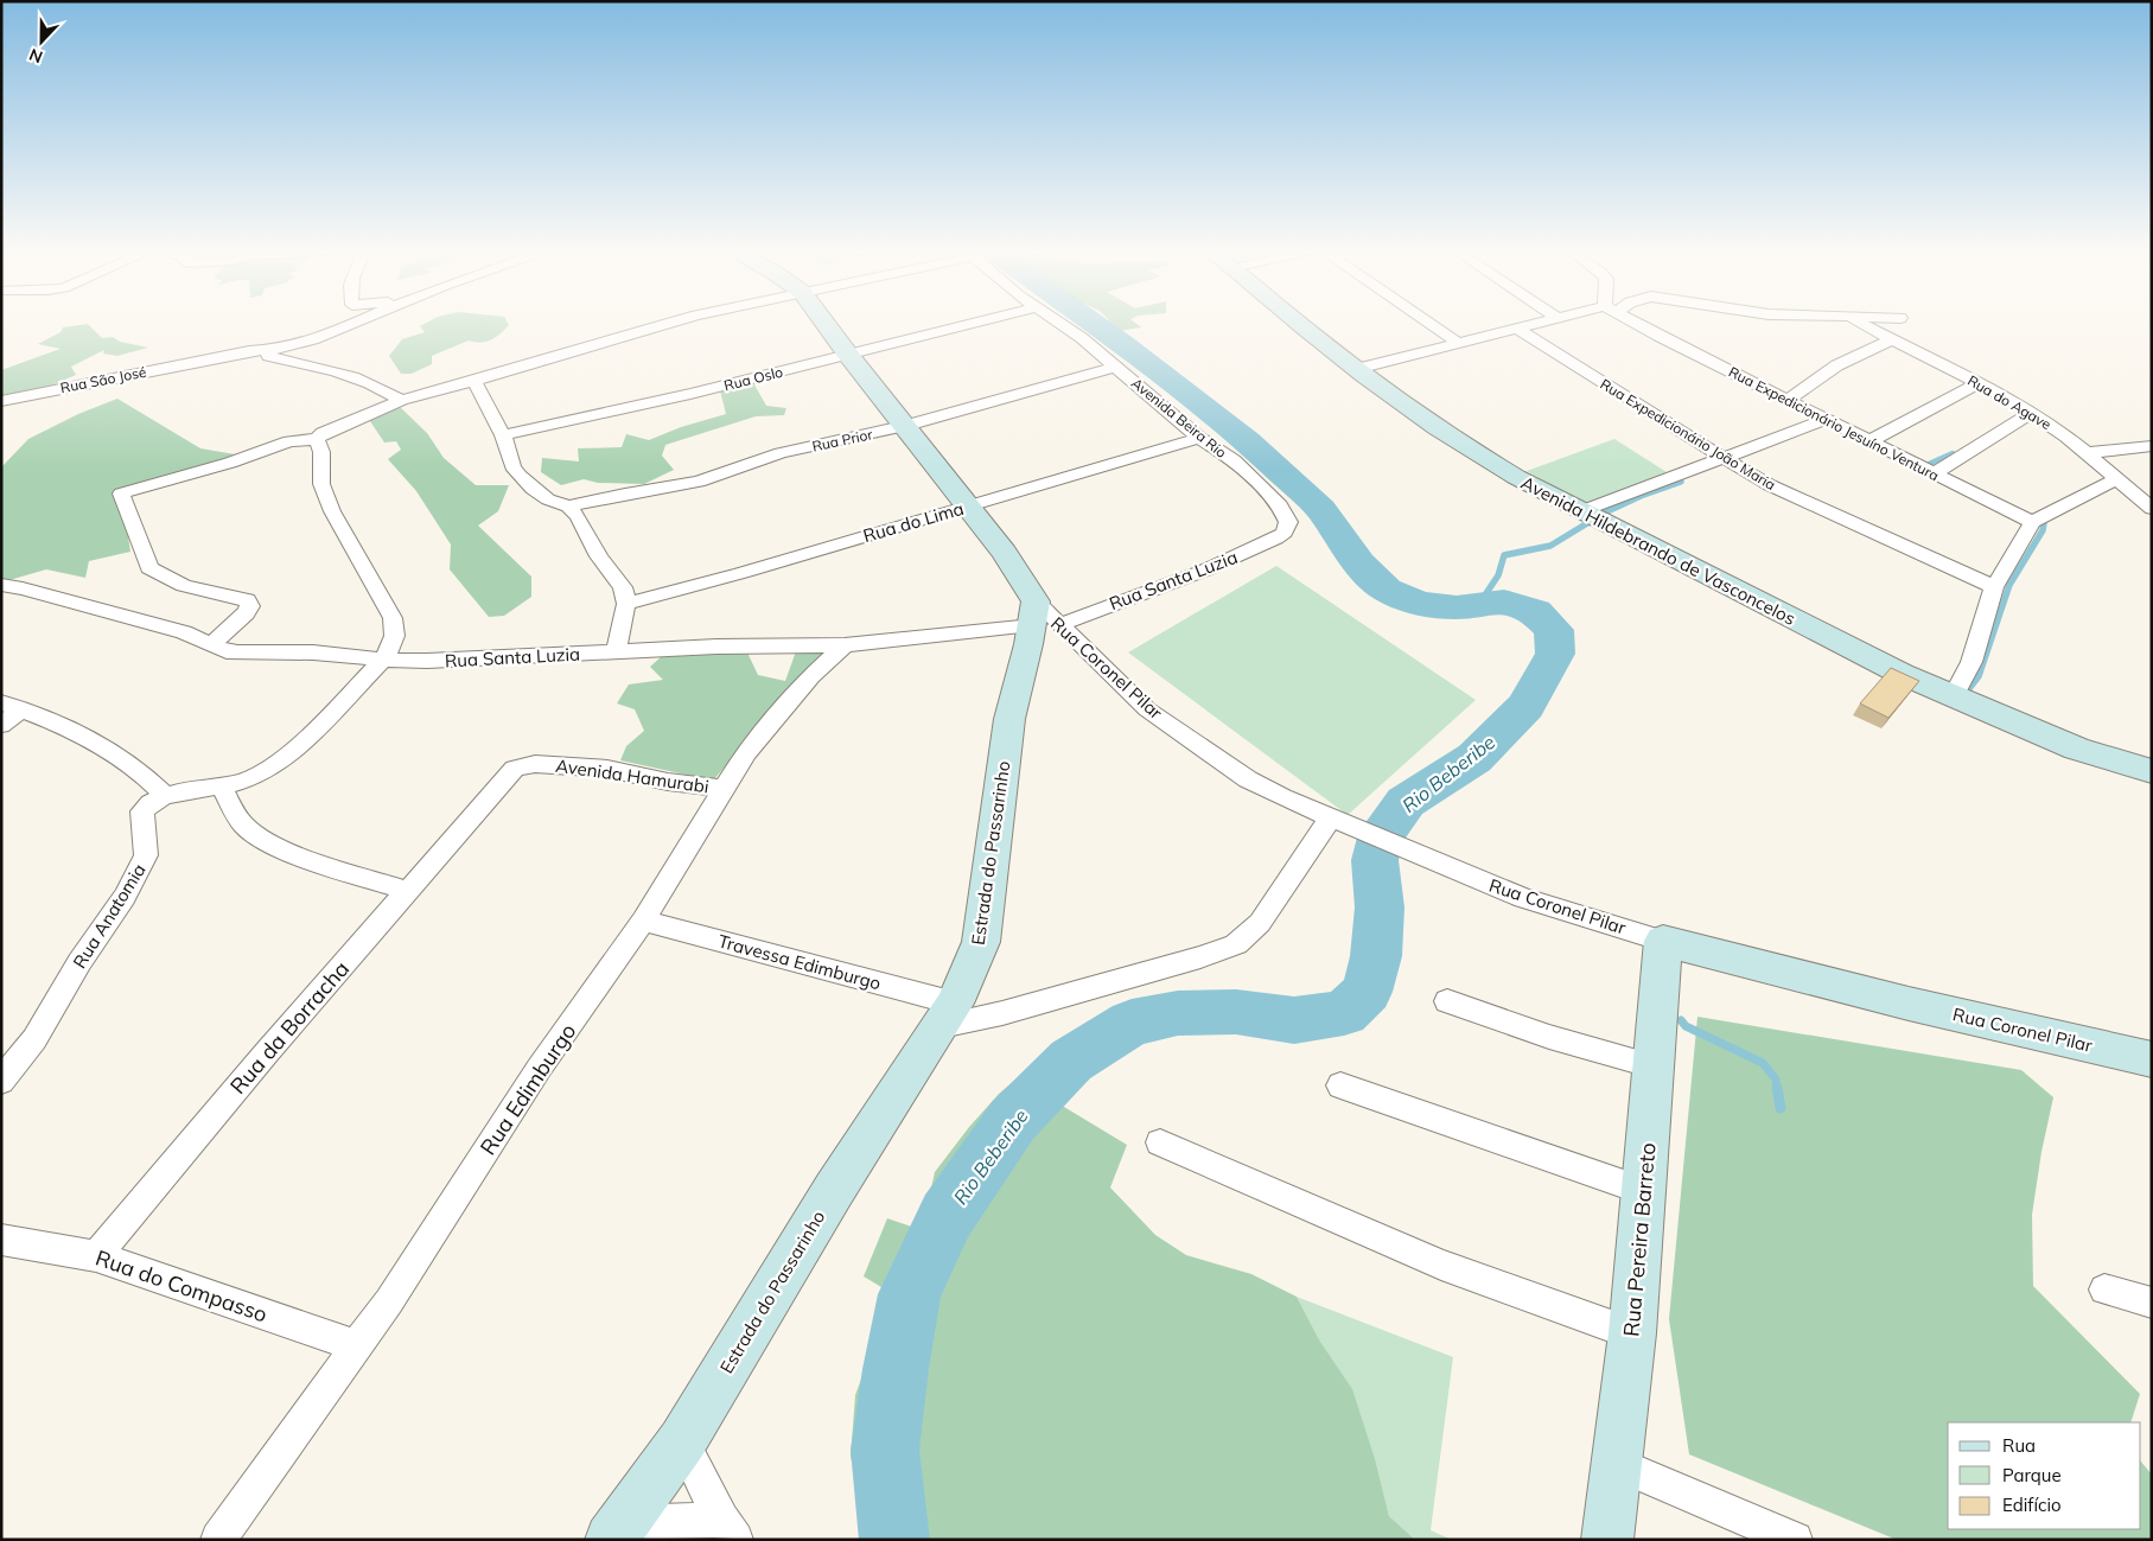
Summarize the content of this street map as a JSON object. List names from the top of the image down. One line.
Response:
{"streets":{"street":["Rua Oslo","Rua São José","Rua do Agave","Avenida Beira Rio","Rua Expedicionário Jesuíno Ventura","Rua Expedicionário João Maria","Rua Prior","Rua do Lima","Avenida Hildebrando de Vasconcelos","Rua Santa Luzia","Rua Coronel Pilar","Avenida Hamurabi","Estrada do Passarinho","Rua Anatomia","Travessa Edimburgo","Rua da Borracha","Rua Edimburgo","Rua Pereira Barreto","Rua do Compasso"]},"crossings":[["Avenida Beira Rio","Rua Prior"],["Avenida Beira Rio","Rua do Lima"],["Avenida Beira Rio","Rua Santa Luzia"],["Rua Santa Luzia","Rua Coronel Pilar"],["Rua Santa Luzia","Estrada do Passarinho"],["Rua Santa Luzia","Rua Edimburgo"],["Rua Coronel Pilar","Estrada do Passarinho"],["Rua Coronel Pilar","Rua Pereira Barreto"],["Avenida Hamurabi","Rua da Borracha"],["Avenida Hamurabi","Rua Edimburgo"],["Estrada do Passarinho","Travessa Edimburgo"],["Travessa Edimburgo","Rua Edimburgo"],["Rua da Borracha","Rua do Compasso"],["Rua Edimburgo","Rua do Compasso"]],"water":["Rio Beberibe"],"legend":["Rua","Parque","Edifício"],"north":"bottom"}
